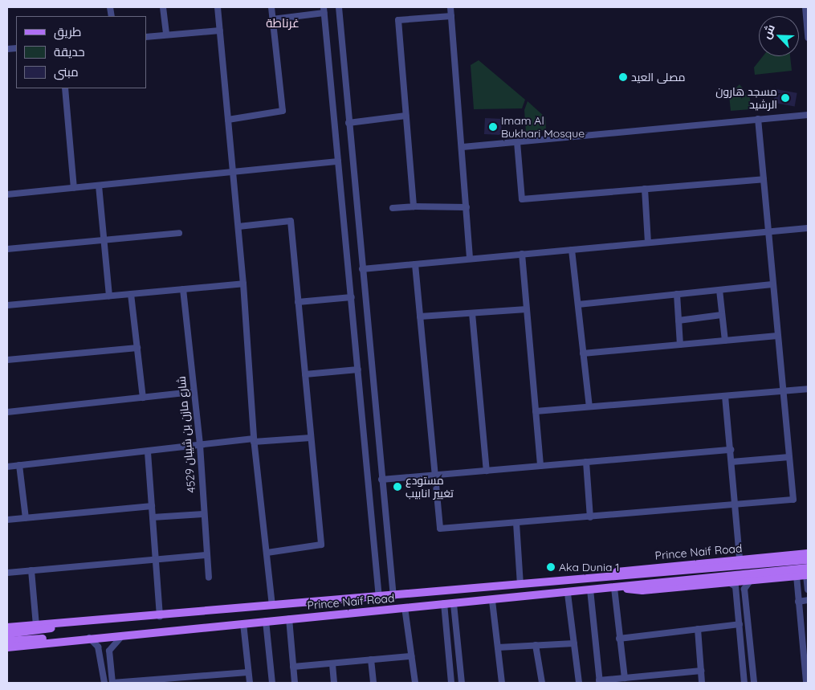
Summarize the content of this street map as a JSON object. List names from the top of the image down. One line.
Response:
{"streets":{"main road":["Prince Naif Road"],"street":["شارع مازن بن شيبان 4529"]},"districts":["غرناطة"],"places":["مصلى العيد","مسجد هارون الرشيد","Imam Al Bukhari Mosque","مستودع تغيير انابيب","Aka Dunia 1"],"legend":["طريق","حديقة","مبنى"],"north":"top left"}
